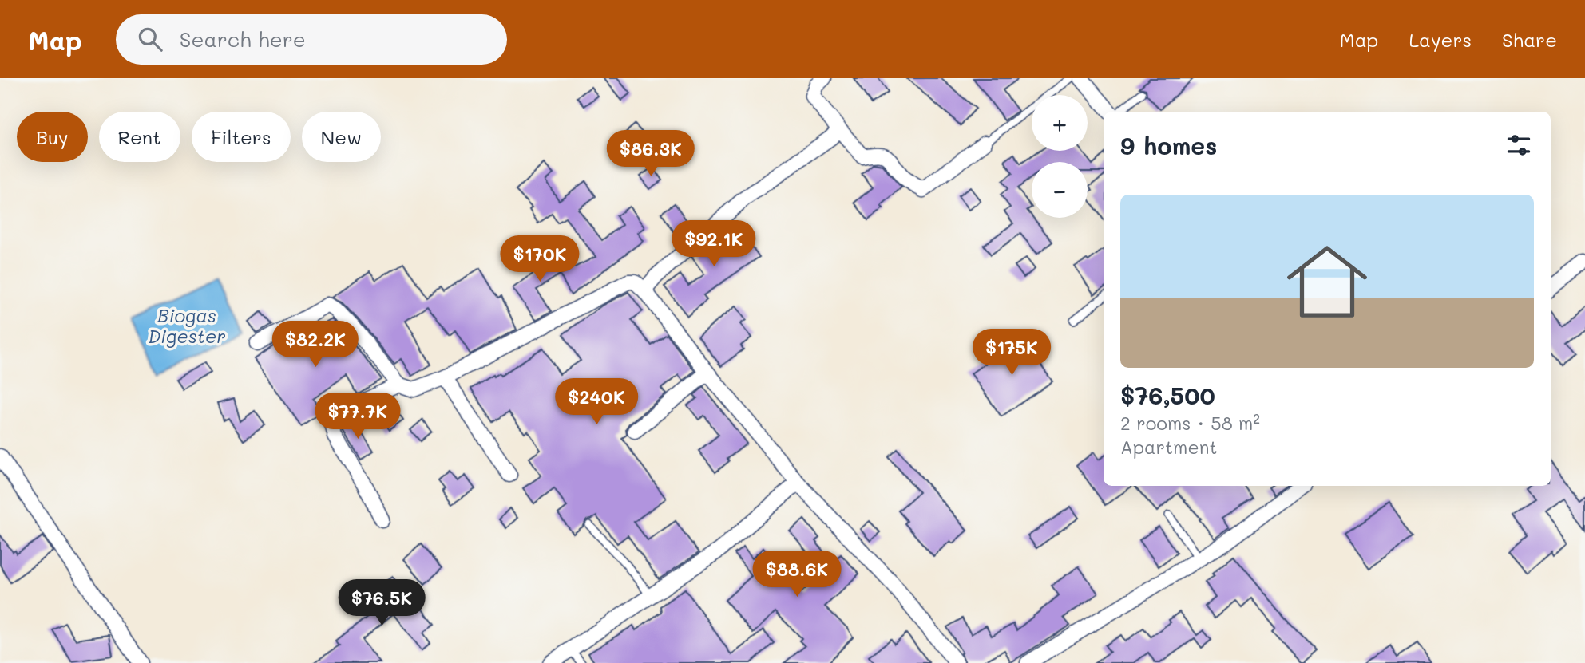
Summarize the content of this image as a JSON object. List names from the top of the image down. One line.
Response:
{"water":["Biogas Digester"],"page":{"header":"Map","search":"Search here","nav":["Map","Layers","Share"],"map_buttons":["+","−"],"chip":["Buy","Rent","Filters","New"],"heading":"9 homes","price":["$86.3K","$92.1K","$170K","$82.2K","$175K","$240K","$77.7K","$88.6K","$76.5K"],"list":[{"name":"$76,500","note":"2 rooms · 58 m² · Apartment"}]}}
